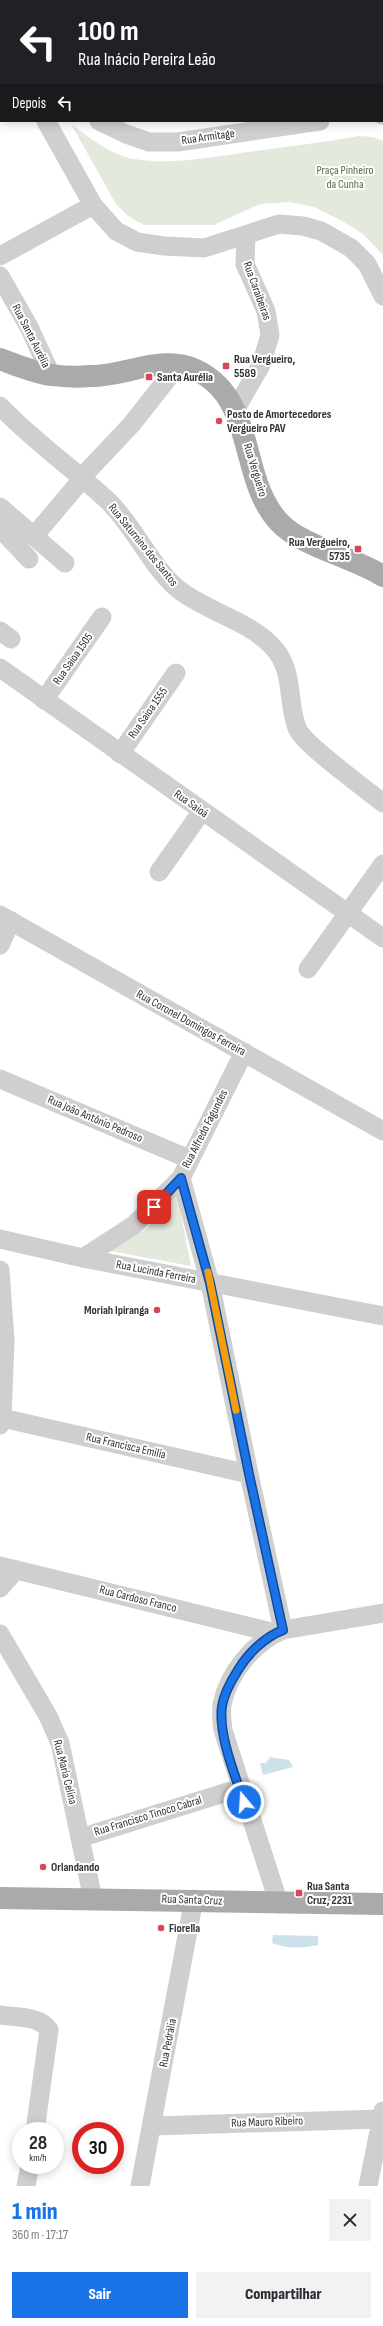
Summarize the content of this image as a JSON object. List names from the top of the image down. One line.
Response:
{"streets":{"main road":["Rua Vergueiro","Rua Santa Cruz"],"street":["Rua Armitage","Rua Caraibeiras","Rua Santa Aurélia","Rua Saturnino dos Santos","Rua Saioa 1505","Rua Saioa 1555","Rua Saioá","Rua Coronel Domingos Ferreira","Rua João Antônio Pedroso","Rua Alfredo Fagundes","Rua Lucinda Ferreira","Rua Francisca Emilia","Rua Cardoso Franco","Rua Maria Celina","Rua Francisco Tinoco Cabral","Rua Pedrália","Rua Mauro Ribeiro"]},"crossings":[["Rua Caraibeiras","Rua Vergueiro"],["Rua Santa Aurélia","Rua Vergueiro"],["Rua Saioa 1505","Rua Saioá"],["Rua Saioa 1555","Rua Saioá"],["Rua Coronel Domingos Ferreira","Rua Alfredo Fagundes"],["Rua João Antônio Pedroso","Rua Alfredo Fagundes"],["Rua Alfredo Fagundes","Rua Lucinda Ferreira"],["Rua Maria Celina","Rua Francisco Tinoco Cabral"],["Rua Maria Celina","Rua Santa Cruz"],["Rua Santa Cruz","Rua Pedrália"],["Rua Pedrália","Rua Mauro Ribeiro"]],"parks":["Praça Pinheiro da Cunha"],"places":{"transit":["Rua Vergueiro, 5589","Santa Aurélia","Rua Vergueiro, 5735","Rua Santa Cruz, 2231"],"other":["Posto de Amortecedores Vergueiro PAV","Moriah Ipiranga","Orlandando","Fiorella"]},"page":{"turn":["100 m","Rua Inácio Pereira Leão"],"then":"Depois","speed":"28 km/h","limit":"30","heading":["1 min","360 m · 17:17"],"buttons":["Sair","Compartilhar"]}}
